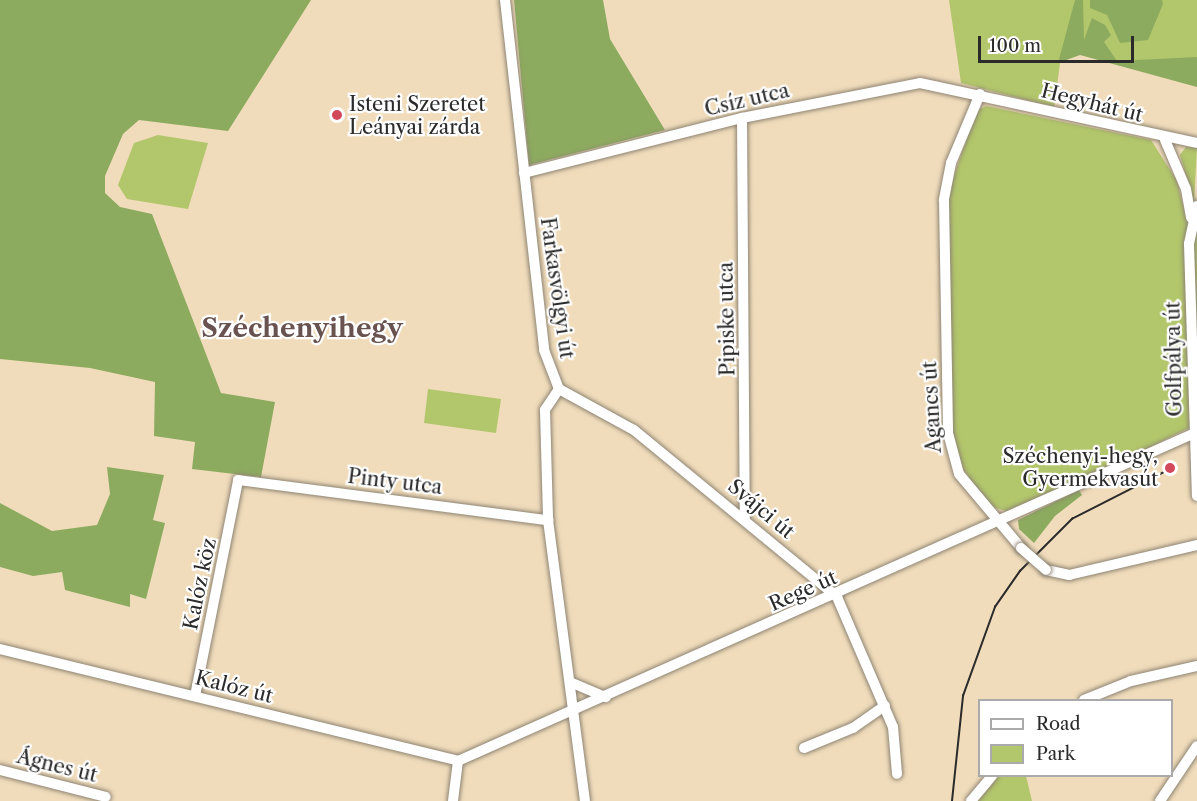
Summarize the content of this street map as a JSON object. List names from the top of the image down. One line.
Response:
{"streets":{"street":["Csíz utca","Hegyhát út","Farkasvölgyi út","Pipiske utca","Golfpálya út","Agancs út","Pinty utca","Svájci út","Kalóz köz","Rege út","Kalóz út","Ágnes út"]},"crossings":[["Csíz utca","Hegyhát út"],["Csíz utca","Farkasvölgyi út"],["Csíz utca","Pipiske utca"],["Csíz utca","Agancs út"],["Hegyhát út","Golfpálya út"],["Hegyhát út","Agancs út"],["Farkasvölgyi út","Svájci út"],["Pipiske utca","Svájci út"],["Golfpálya út","Rege út"],["Agancs út","Rege út"],["Pinty utca","Kalóz köz"],["Svájci út","Rege út"],["Kalóz köz","Kalóz út"],["Rege út","Kalóz út"]],"districts":["Széchenyihegy"],"places":["Isteni Szeretet Leányai zárda","Széchenyi-hegy, Gyermekvasút"],"legend":["Road","Park"],"scale_bar":"100 m"}
